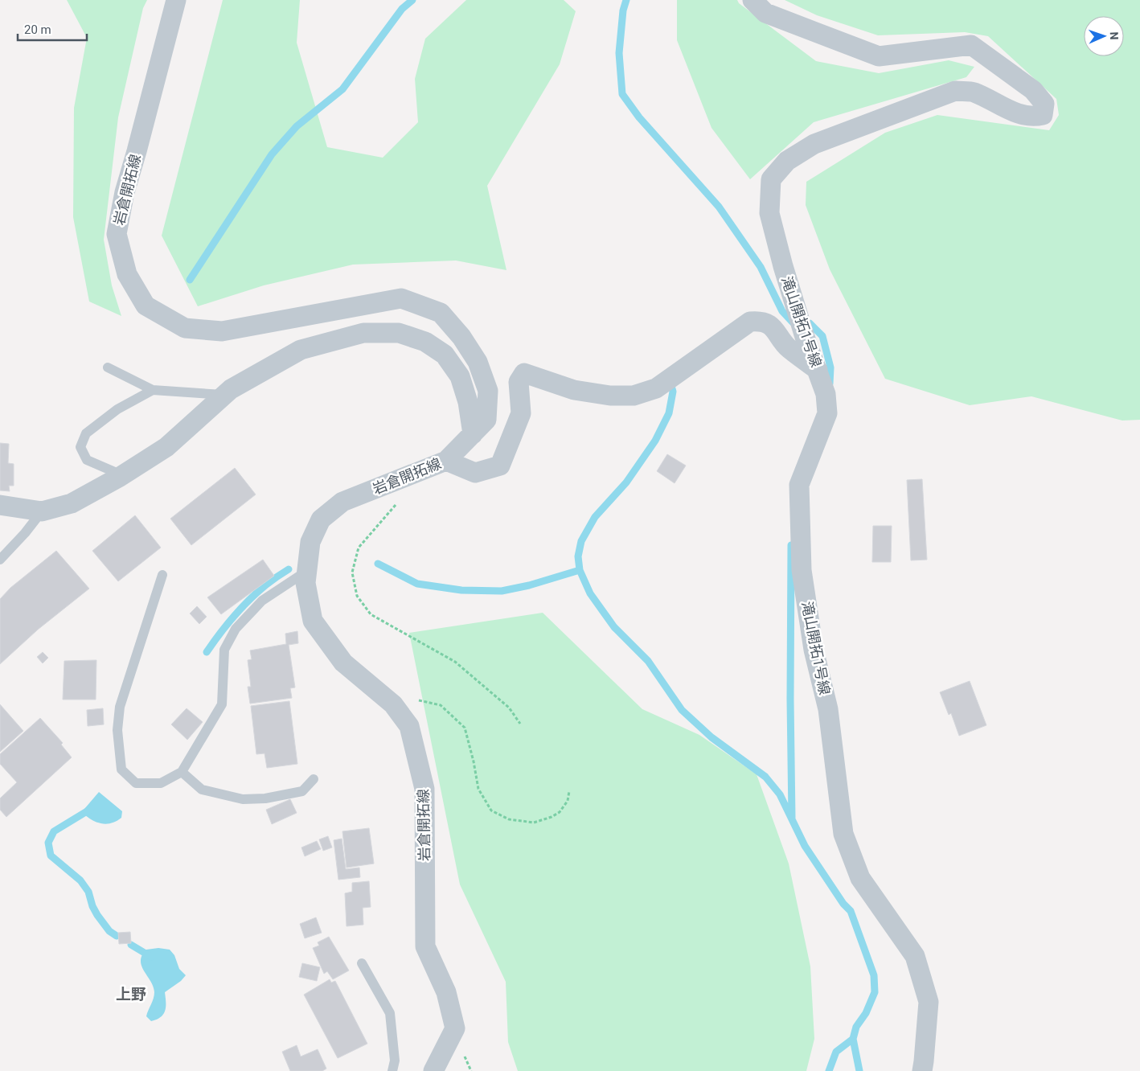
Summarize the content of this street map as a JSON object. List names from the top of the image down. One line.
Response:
{"streets":{"street":["岩倉開拓線","滝山開拓1号線"]},"districts":["上野"],"scale_bar":"20 m","north":"right"}
